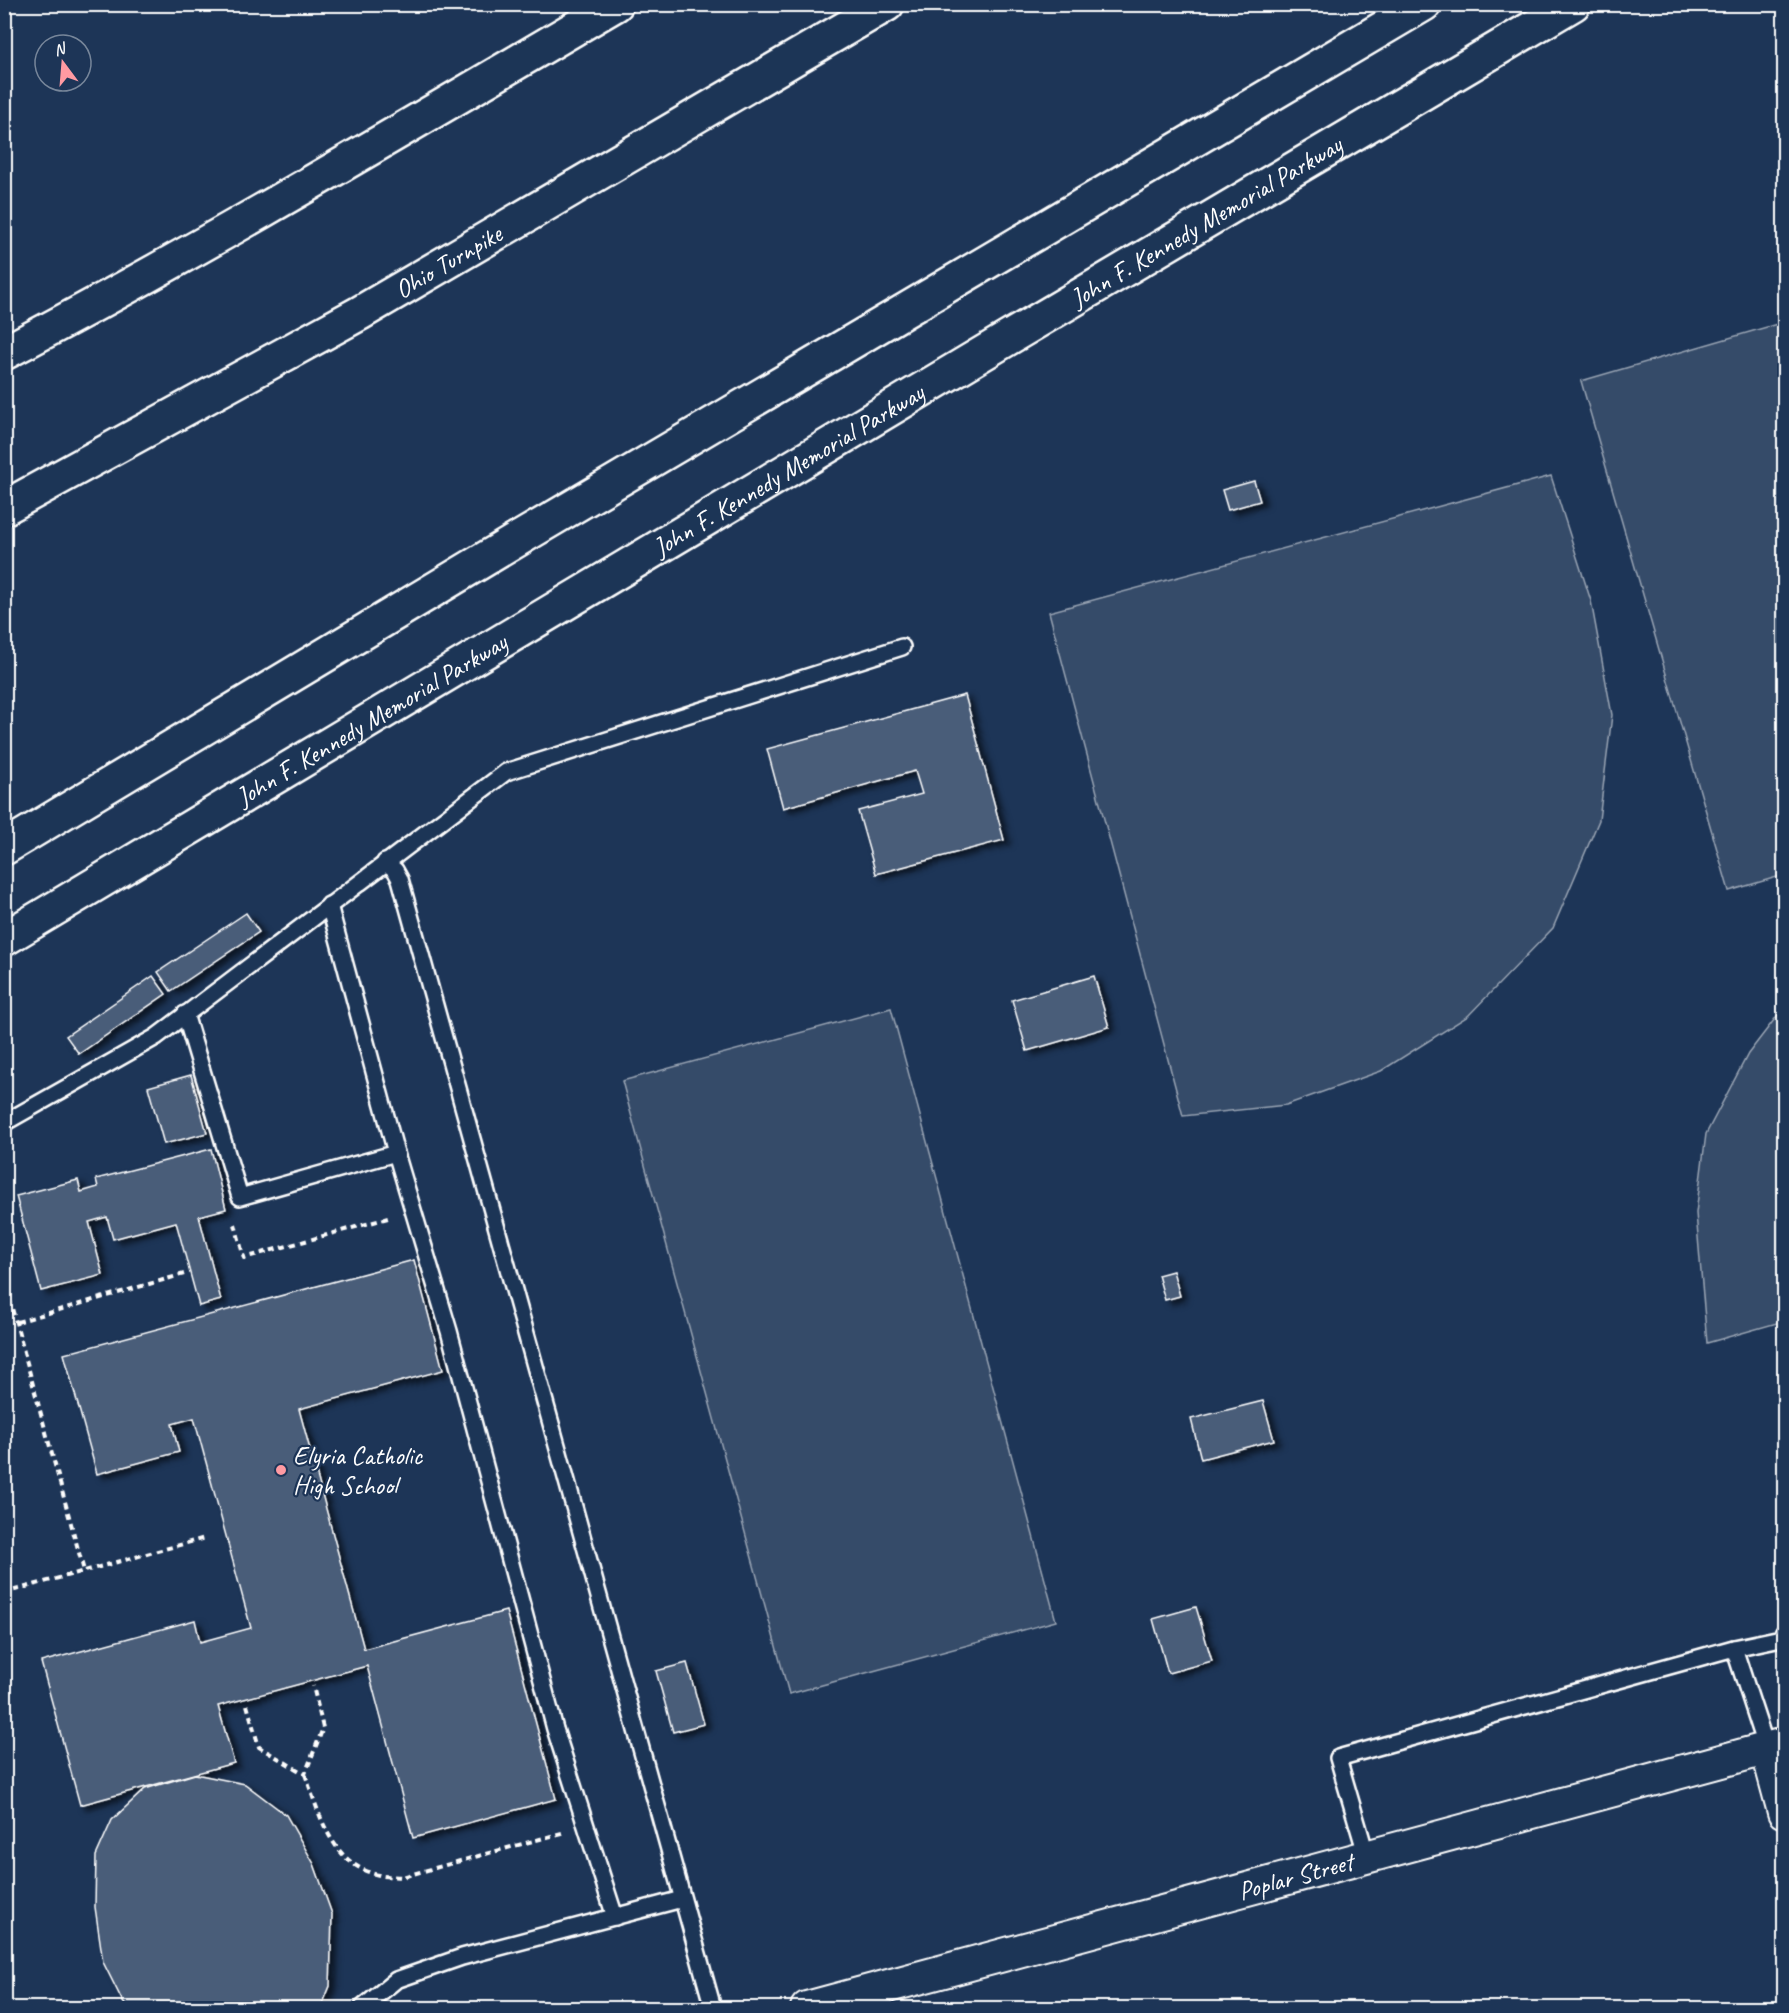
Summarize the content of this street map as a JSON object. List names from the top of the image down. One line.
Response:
{"streets":{"highway":["John F. Kennedy Memorial Parkway","Ohio Turnpike"],"street":["Poplar Street"]},"places":["Elyria Catholic High School"],"north":"top"}
